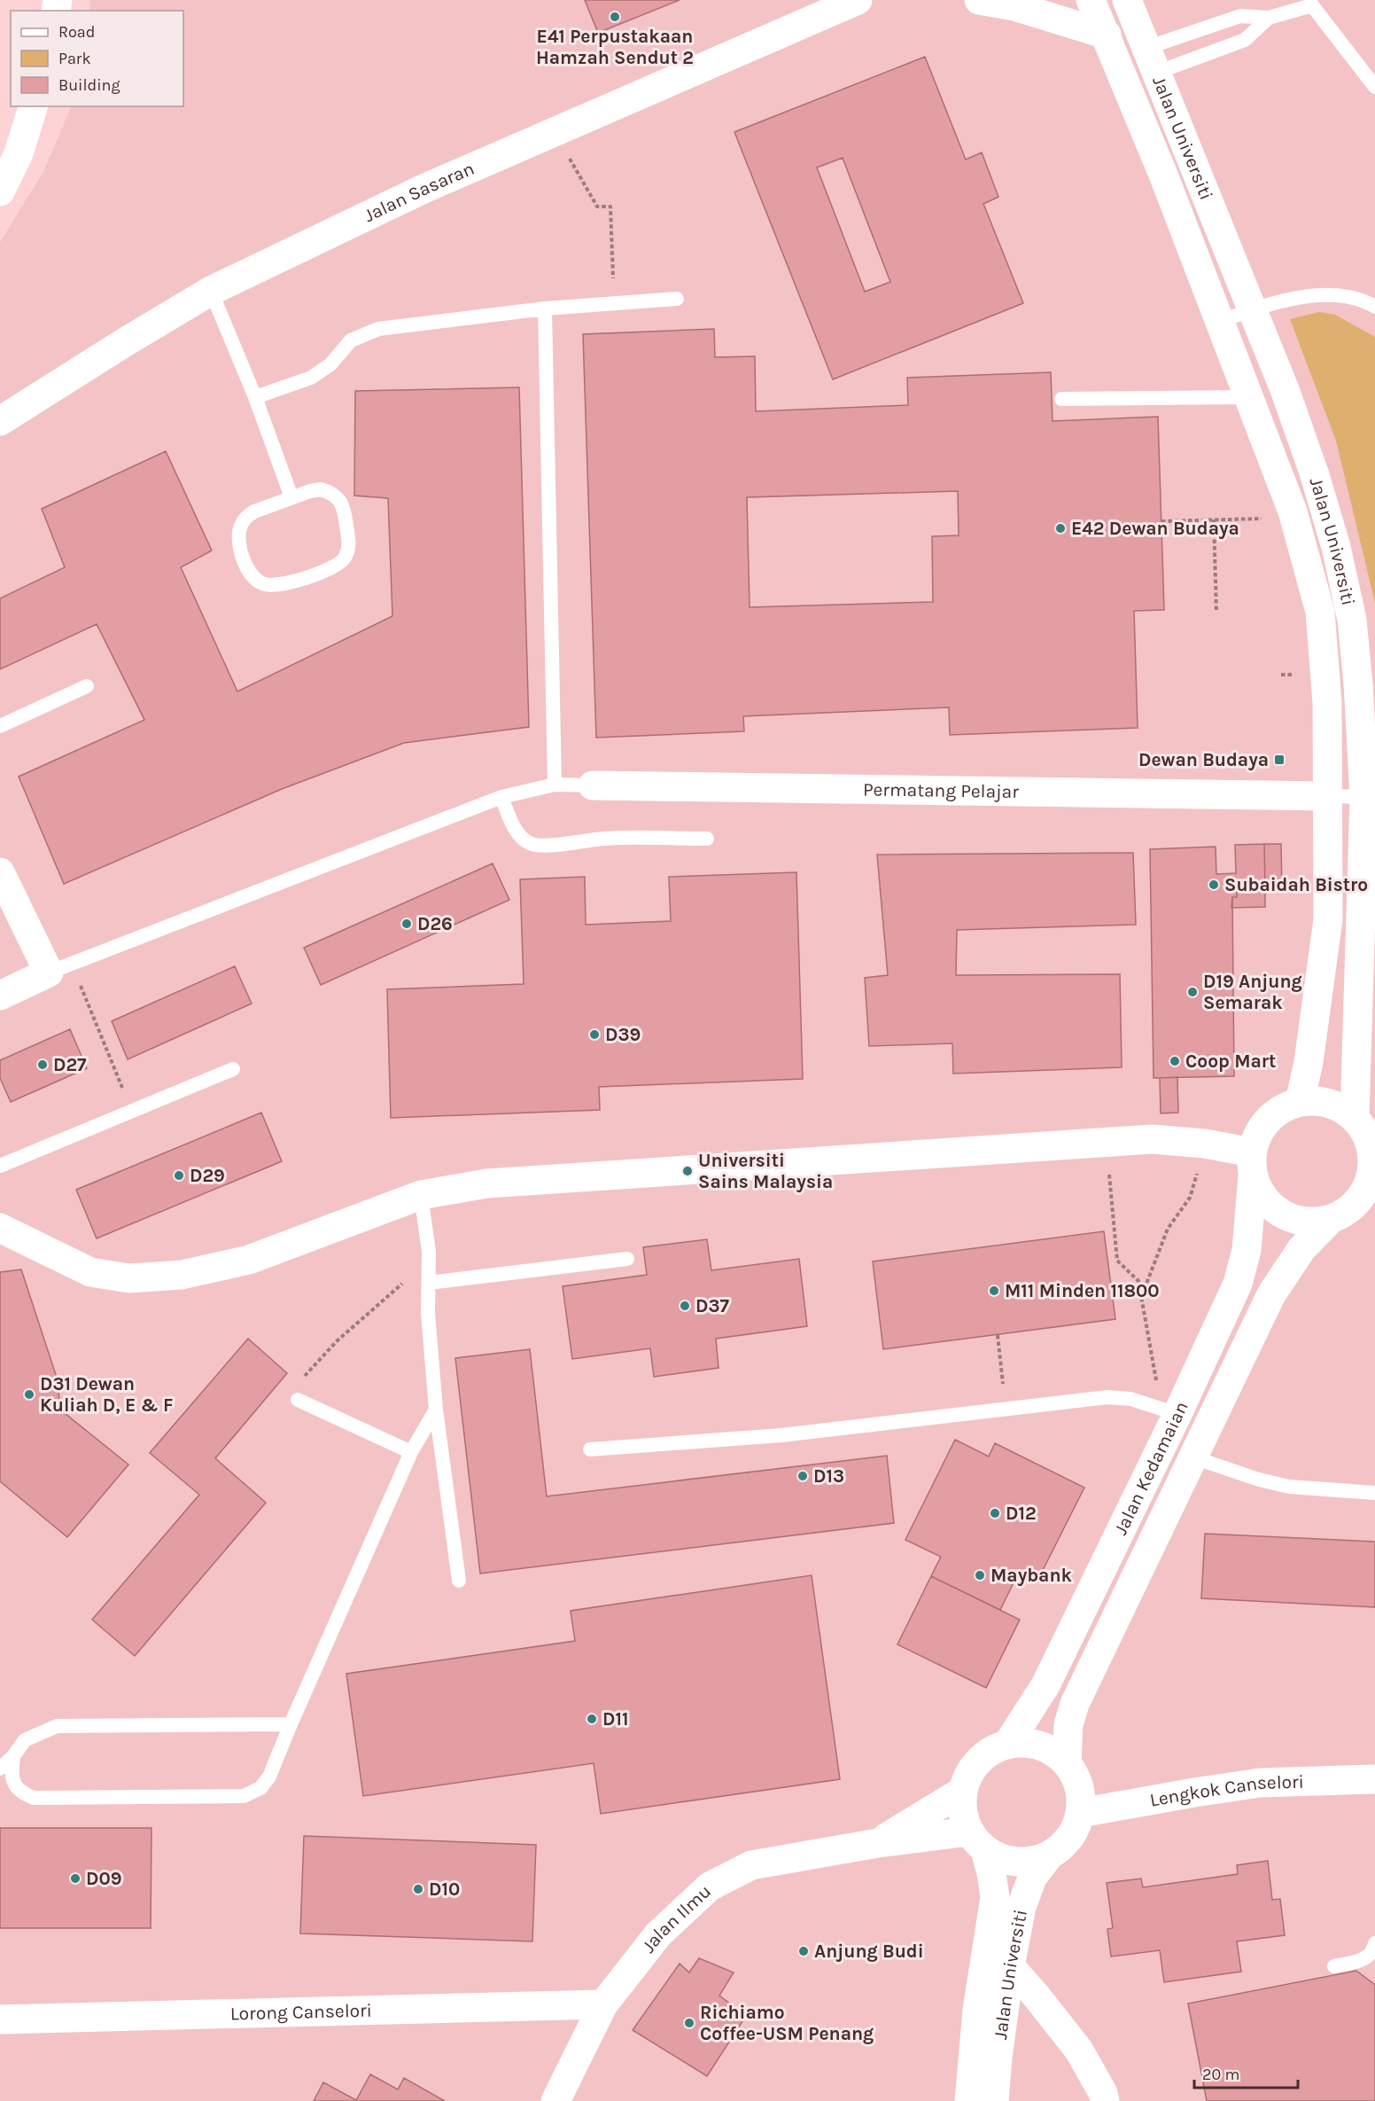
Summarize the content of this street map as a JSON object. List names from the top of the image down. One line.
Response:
{"streets":{"street":["Jalan Universiti","Jalan Sasaran","Permatang Pelajar","Jalan Kedamaian","Lengkok Canselori","Jalan Ilmu","Lorong Canselori"]},"crossings":[["Jalan Universiti","Permatang Pelajar"],["Jalan Universiti","Jalan Kedamaian"],["Jalan Universiti","Lengkok Canselori"],["Jalan Universiti","Jalan Ilmu"],["Jalan Kedamaian","Lengkok Canselori"],["Jalan Kedamaian","Jalan Ilmu"],["Lengkok Canselori","Jalan Ilmu"],["Jalan Ilmu","Lorong Canselori"]],"places":{"other":["E41 Perpustakaan Hamzah Sendut 2","E42 Dewan Budaya","Subaidah Bistro","D26","D19 Anjung Semarak","D39","Coop Mart","D27","Universiti Sains Malaysia","D29","M11 Minden 11800","D37","D31 Dewan Kuliah D, E & F","D13","D12","Maybank","D11","D09","D10","Anjung Budi","Richiamo Coffee-USM Penang"],"transit":["Dewan Budaya"]},"legend":["Road","Park","Building"],"scale_bar":"20 m"}
